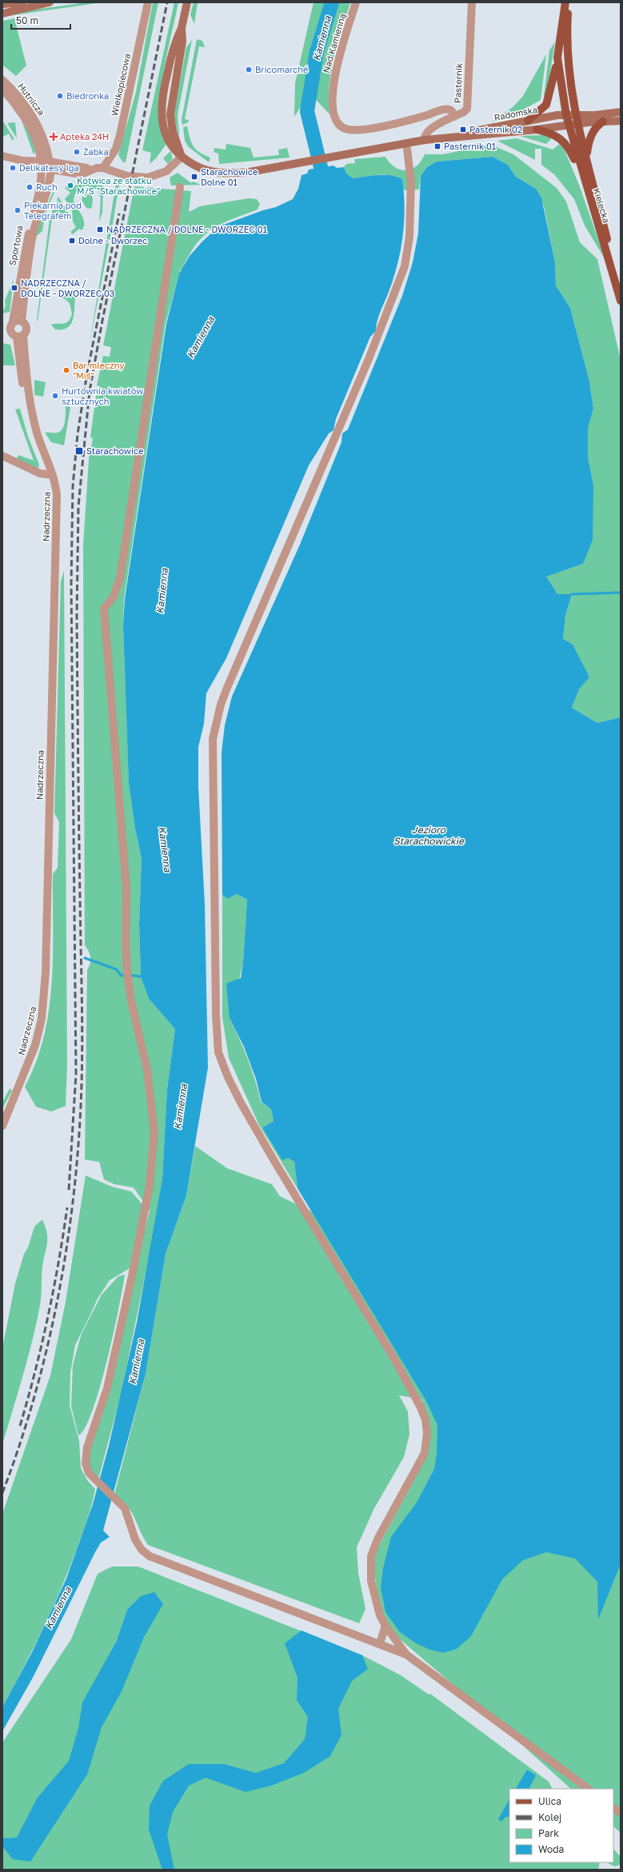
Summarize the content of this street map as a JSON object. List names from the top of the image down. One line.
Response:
{"streets":{"main road":["Kielecka"],"street":["Nad Kamienną","Pasternik","Wielkopiecowa","Hutnicza","Radomska","Sportowa","Nadrzeczna"]},"crossings":[["Nad Kamienną","Pasternik"],["Pasternik","Radomska"],["Hutnicza","Sportowa"],["Radomska","Kielecka"]],"water":["Kamienna","Jezioro Starachowickie"],"places":{"other":["Bricomarché","Biedronka","Żabka","Delikatesy Iga","Kotwica ze statku M/S \"Starachowice\"","Ruch","Piekarnia pod Telegrafem","Bar mleczny \"Miś\"","Hurtownia kwiatów sztucznych"],"transit":["Pasternik 02","Pasternik 01","Starachowice Dolne 01","NADRZECZNA / DOLNE - DWORZEC 01","Dolne - Dworzec","NADRZECZNA / DOLNE - DWORZEC 03","Starachowice"],"health":["Apteka 24H"]},"legend":["Ulica","Kolej","Park","Woda"],"scale_bar":"50 m"}
